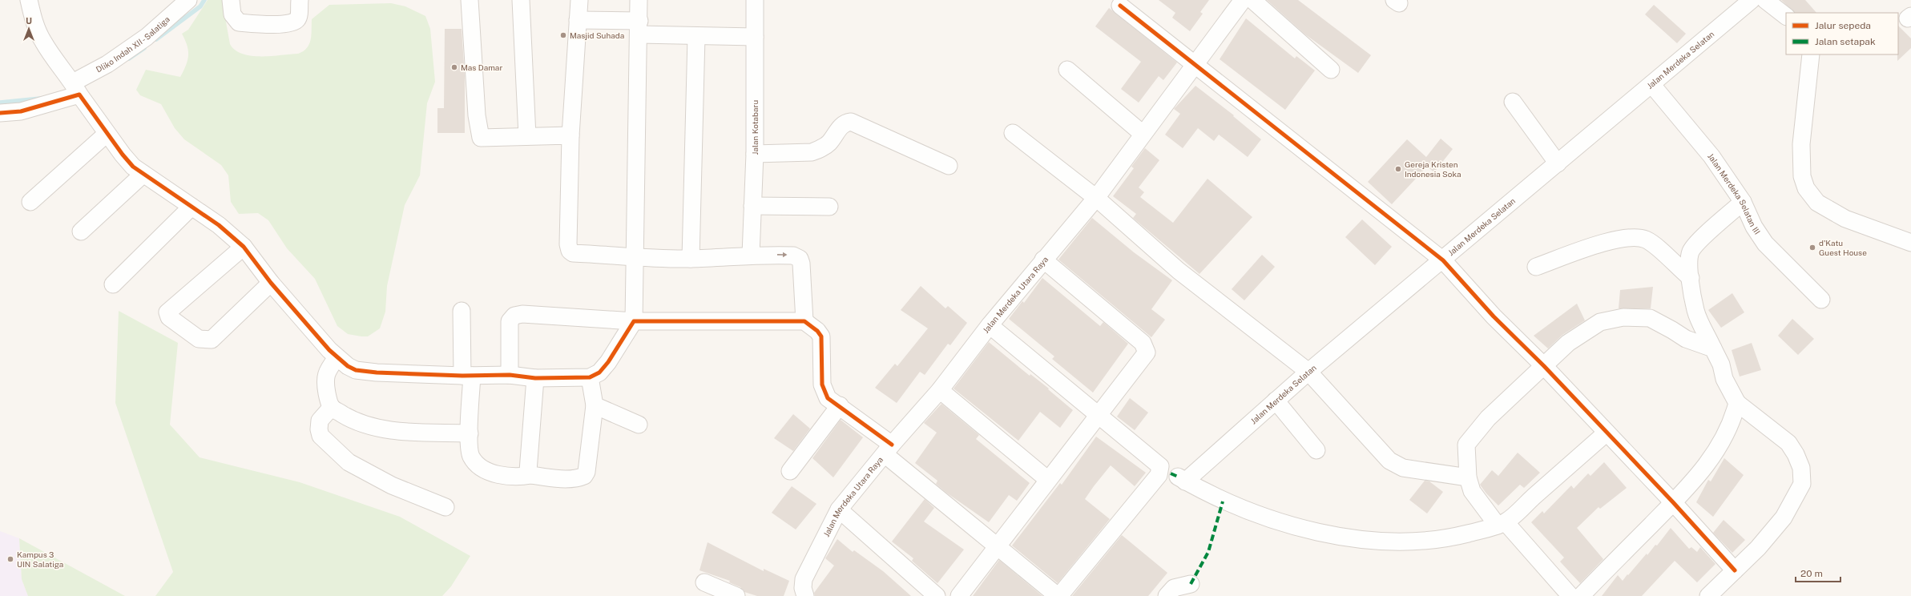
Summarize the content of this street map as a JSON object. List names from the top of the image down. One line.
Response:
{"streets":{"street":["Dliko Indah XII - Salatiga","Jalan Merdeka Selatan","Jalan Kotabaru","Jalan Merdeka Selatan III","Jalan Merdeka Utara Raya"]},"crossings":[["Jalan Merdeka Selatan","Jalan Merdeka Selatan III"]],"places":["Masjid Suhada","Mas Damar","Gereja Kristen Indonesia Soka","d'Katu Guest House","Kampus 3 UIN Salatiga"],"legend":["Jalur sepeda","Jalan setapak"],"scale_bar":"20 m","north":"top"}
